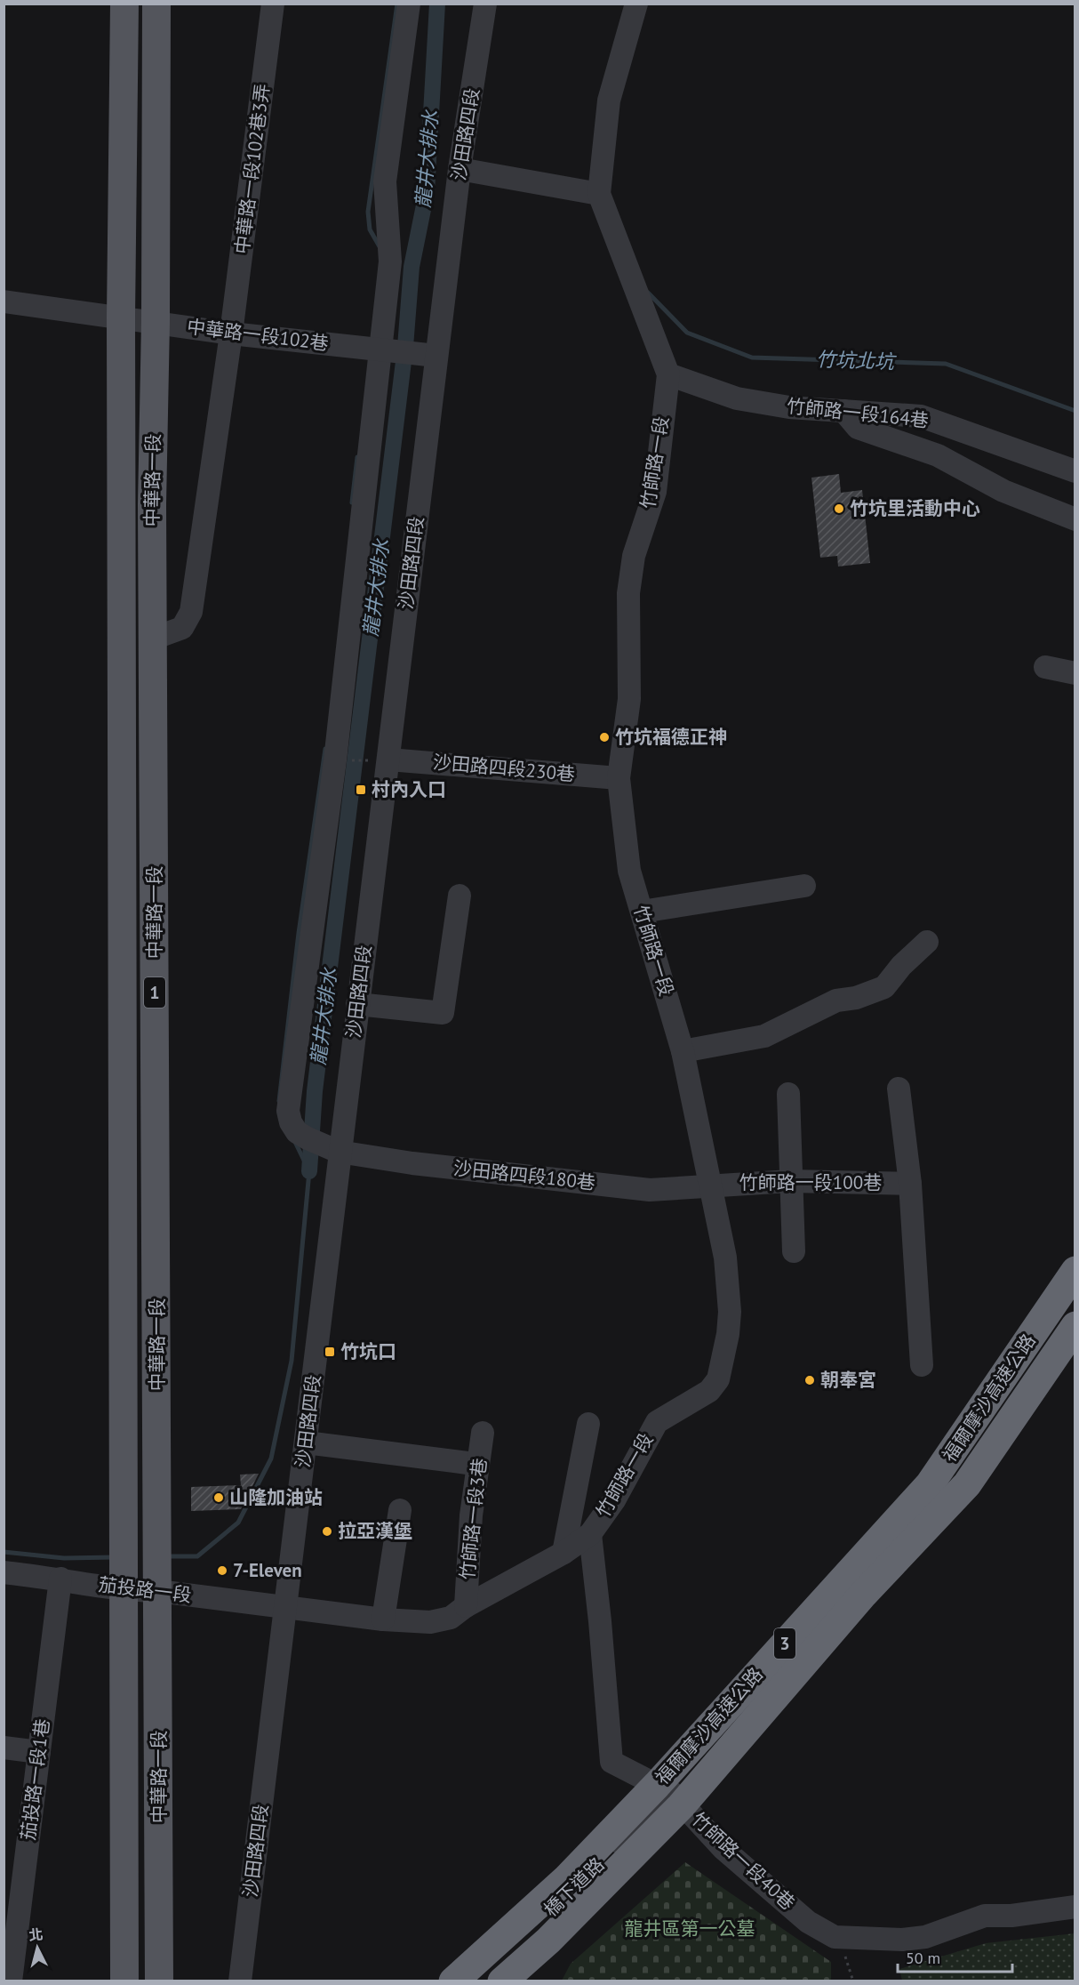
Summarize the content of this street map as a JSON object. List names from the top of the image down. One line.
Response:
{"streets":{"highway":["福爾摩沙高速公路","3"],"main road":["中華路一段","1"],"street":["沙田路四段","中華路一段102巷3弄","中華路一段102巷","竹師路一段164巷","竹師路一段","沙田路四段230巷","沙田路四段180巷","竹師路一段100巷","竹師路一段3巷","茄投路一段","茄投路一段1巷","竹師路一段40巷","橋下道路"]},"crossings":[["沙田路四段","中華路一段102巷"],["沙田路四段","竹師路一段"],["沙田路四段","沙田路四段230巷"],["沙田路四段","沙田路四段180巷"],["沙田路四段","茄投路一段"],["中華路一段102巷3弄","中華路一段102巷"],["中華路一段102巷3弄","中華路一段"],["中華路一段102巷","中華路一段"],["中華路一段102巷","沙田路四段180巷"],["竹師路一段164巷","竹師路一段"],["竹師路一段","沙田路四段230巷"],["竹師路一段","沙田路四段180巷"],["竹師路一段","竹師路一段100巷"],["竹師路一段","竹師路一段3巷"],["竹師路一段","茄投路一段"],["竹師路一段","竹師路一段40巷"],["中華路一段","茄投路一段"],["沙田路四段180巷","竹師路一段100巷"],["茄投路一段","茄投路一段1巷"],["竹師路一段40巷","橋下道路"]],"water":["龍井大排水","竹坑北坑"],"parks":["龍井區第一公墓"],"places":{"other":["竹坑里活動中心","竹坑福德正神","朝奉宮","山隆加油站","拉亞漢堡","7-Eleven"],"transit":["村內入口","竹坑口"]},"scale_bar":"50 m","north":"top"}
